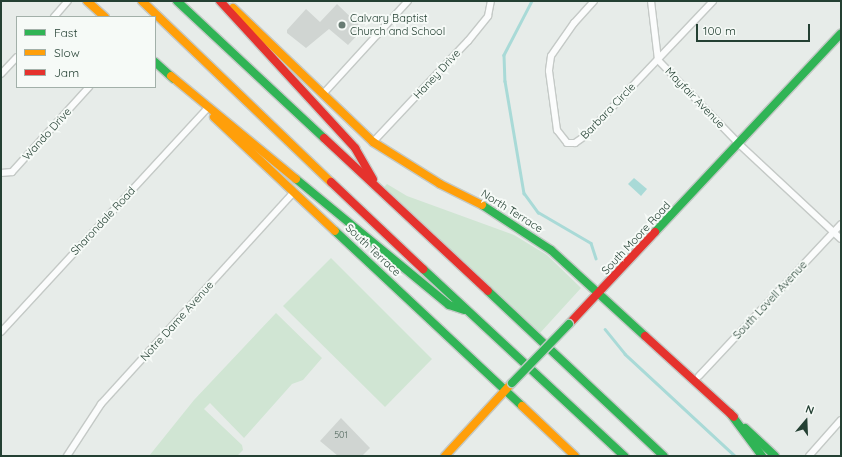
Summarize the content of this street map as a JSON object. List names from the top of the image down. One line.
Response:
{"streets":{"main road":["North Terrace","South Moore Road","South Terrace"],"street":["Haney Drive","Mayfair Avenue","Barbara Circle","Wando Drive","Sharondale Road","South Lovell Avenue","Notre Dame Avenue"]},"crossings":[["Haney Drive","North Terrace"],["Mayfair Avenue","Barbara Circle"],["Mayfair Avenue","South Moore Road"],["Mayfair Avenue","South Lovell Avenue"],["North Terrace","South Moore Road"],["Sharondale Road","South Terrace"],["South Moore Road","South Terrace"],["South Terrace","Notre Dame Avenue"]],"places":["Calvary Baptist Church and School"],"house_numbers":["501"],"legend":["Fast","Slow","Jam"],"scale_bar":"100 m","north":"top"}
